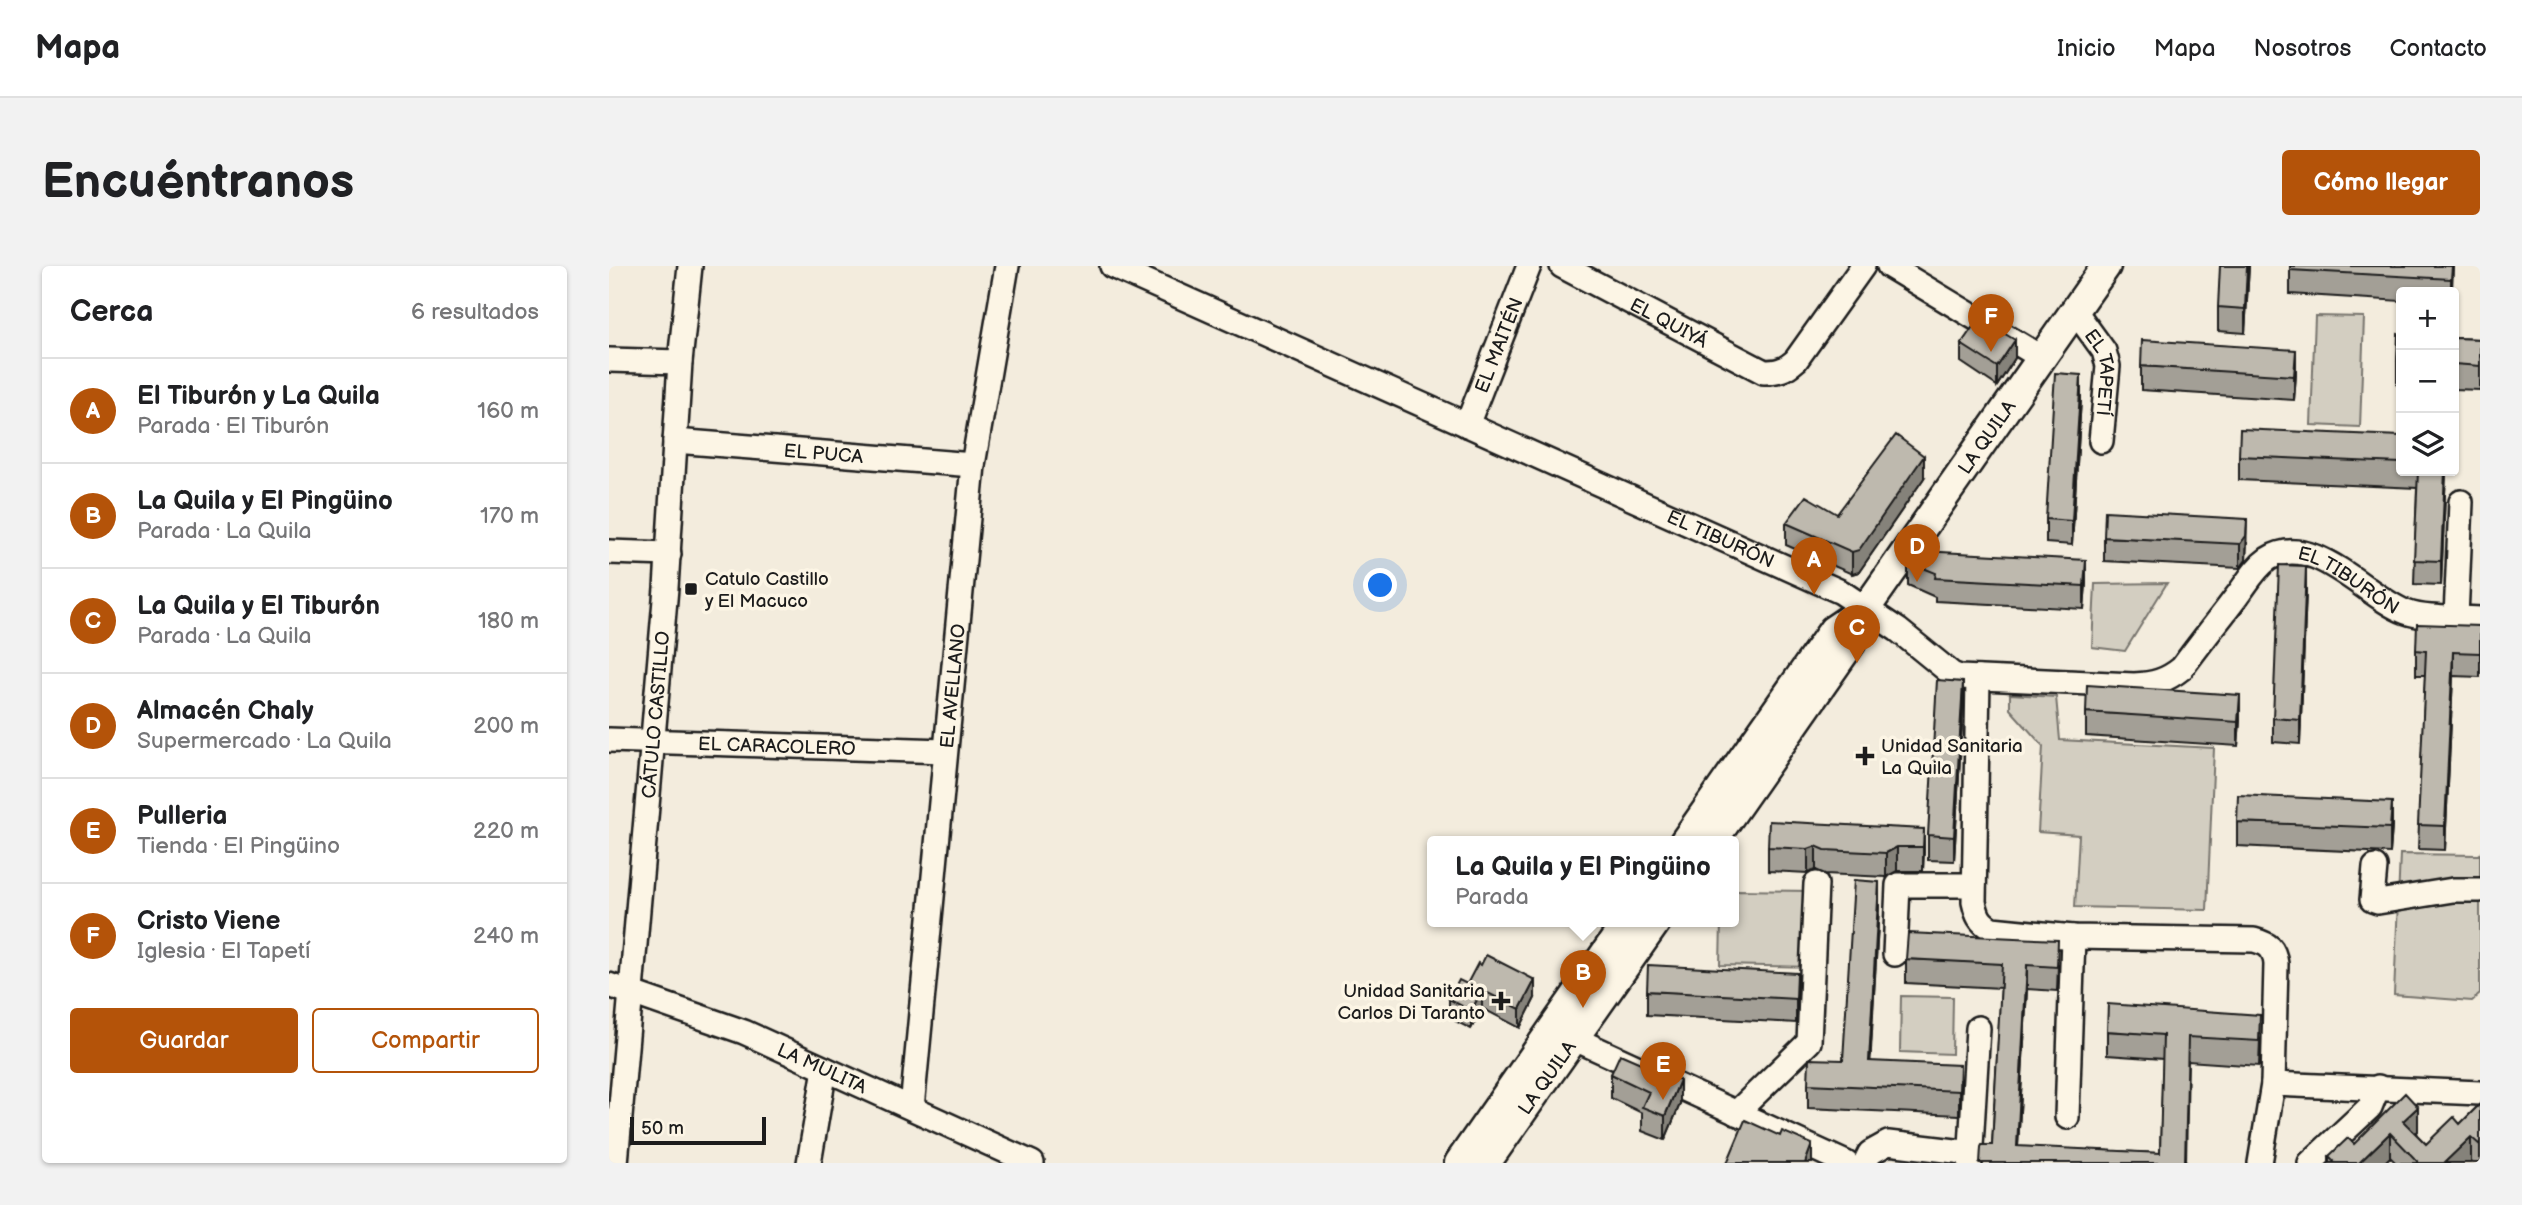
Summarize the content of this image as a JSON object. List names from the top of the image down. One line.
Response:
{"streets":{"main road":["LA QUILA"],"street":["EL QUIYÁ","EL MAITÉN","EL TAPETÍ","EL PUCA","EL TIBURÓN","EL AVELLANO","CÁTULO CASTILLO","EL CARACOLERO","LA MULITA"]},"crossings":[["EL MAITÉN","EL TIBURÓN"],["EL TAPETÍ","LA QUILA"],["LA QUILA","EL TIBURÓN"],["EL PUCA","EL AVELLANO"],["EL PUCA","CÁTULO CASTILLO"],["EL AVELLANO","EL CARACOLERO"],["EL AVELLANO","LA MULITA"],["CÁTULO CASTILLO","EL CARACOLERO"],["CÁTULO CASTILLO","LA MULITA"]],"places":{"transit":["Catulo Castillo y El Macuco"],"health":["Unidad Sanitaria La Quila","Unidad Sanitaria Carlos Di Taranto"]},"scale_bar":"50 m","page":{"header":"Mapa","nav":["Inicio","Mapa","Nosotros","Contacto"],"buttons":["Cómo llegar",["Guardar","Compartir"]],"title":"Encuéntranos","heading":["Cerca","6 resultados"],"map_buttons":["+","−"],"pins":["F","D","A","C","B","E"],"list":[{"mark":"A","name":"El Tiburón y La Quila","note":"Parada · El Tiburón","value":"160 m"},{"mark":"B","name":"La Quila y El Pingüino","note":"Parada · La Quila","value":"170 m"},{"mark":"C","name":"La Quila y El Tiburón","note":"Parada · La Quila","value":"180 m"},{"mark":"D","name":"Almacén Chaly","note":"Supermercado · La Quila","value":"200 m"},{"mark":"E","name":"Pulleria","note":"Tienda · El Pingüino","value":"220 m"},{"mark":"F","name":"Cristo Viene","note":"Iglesia · El Tapetí","value":"240 m"}],"popup":["La Quila y El Pingüino","Parada"],"scale":"50 m"}}
